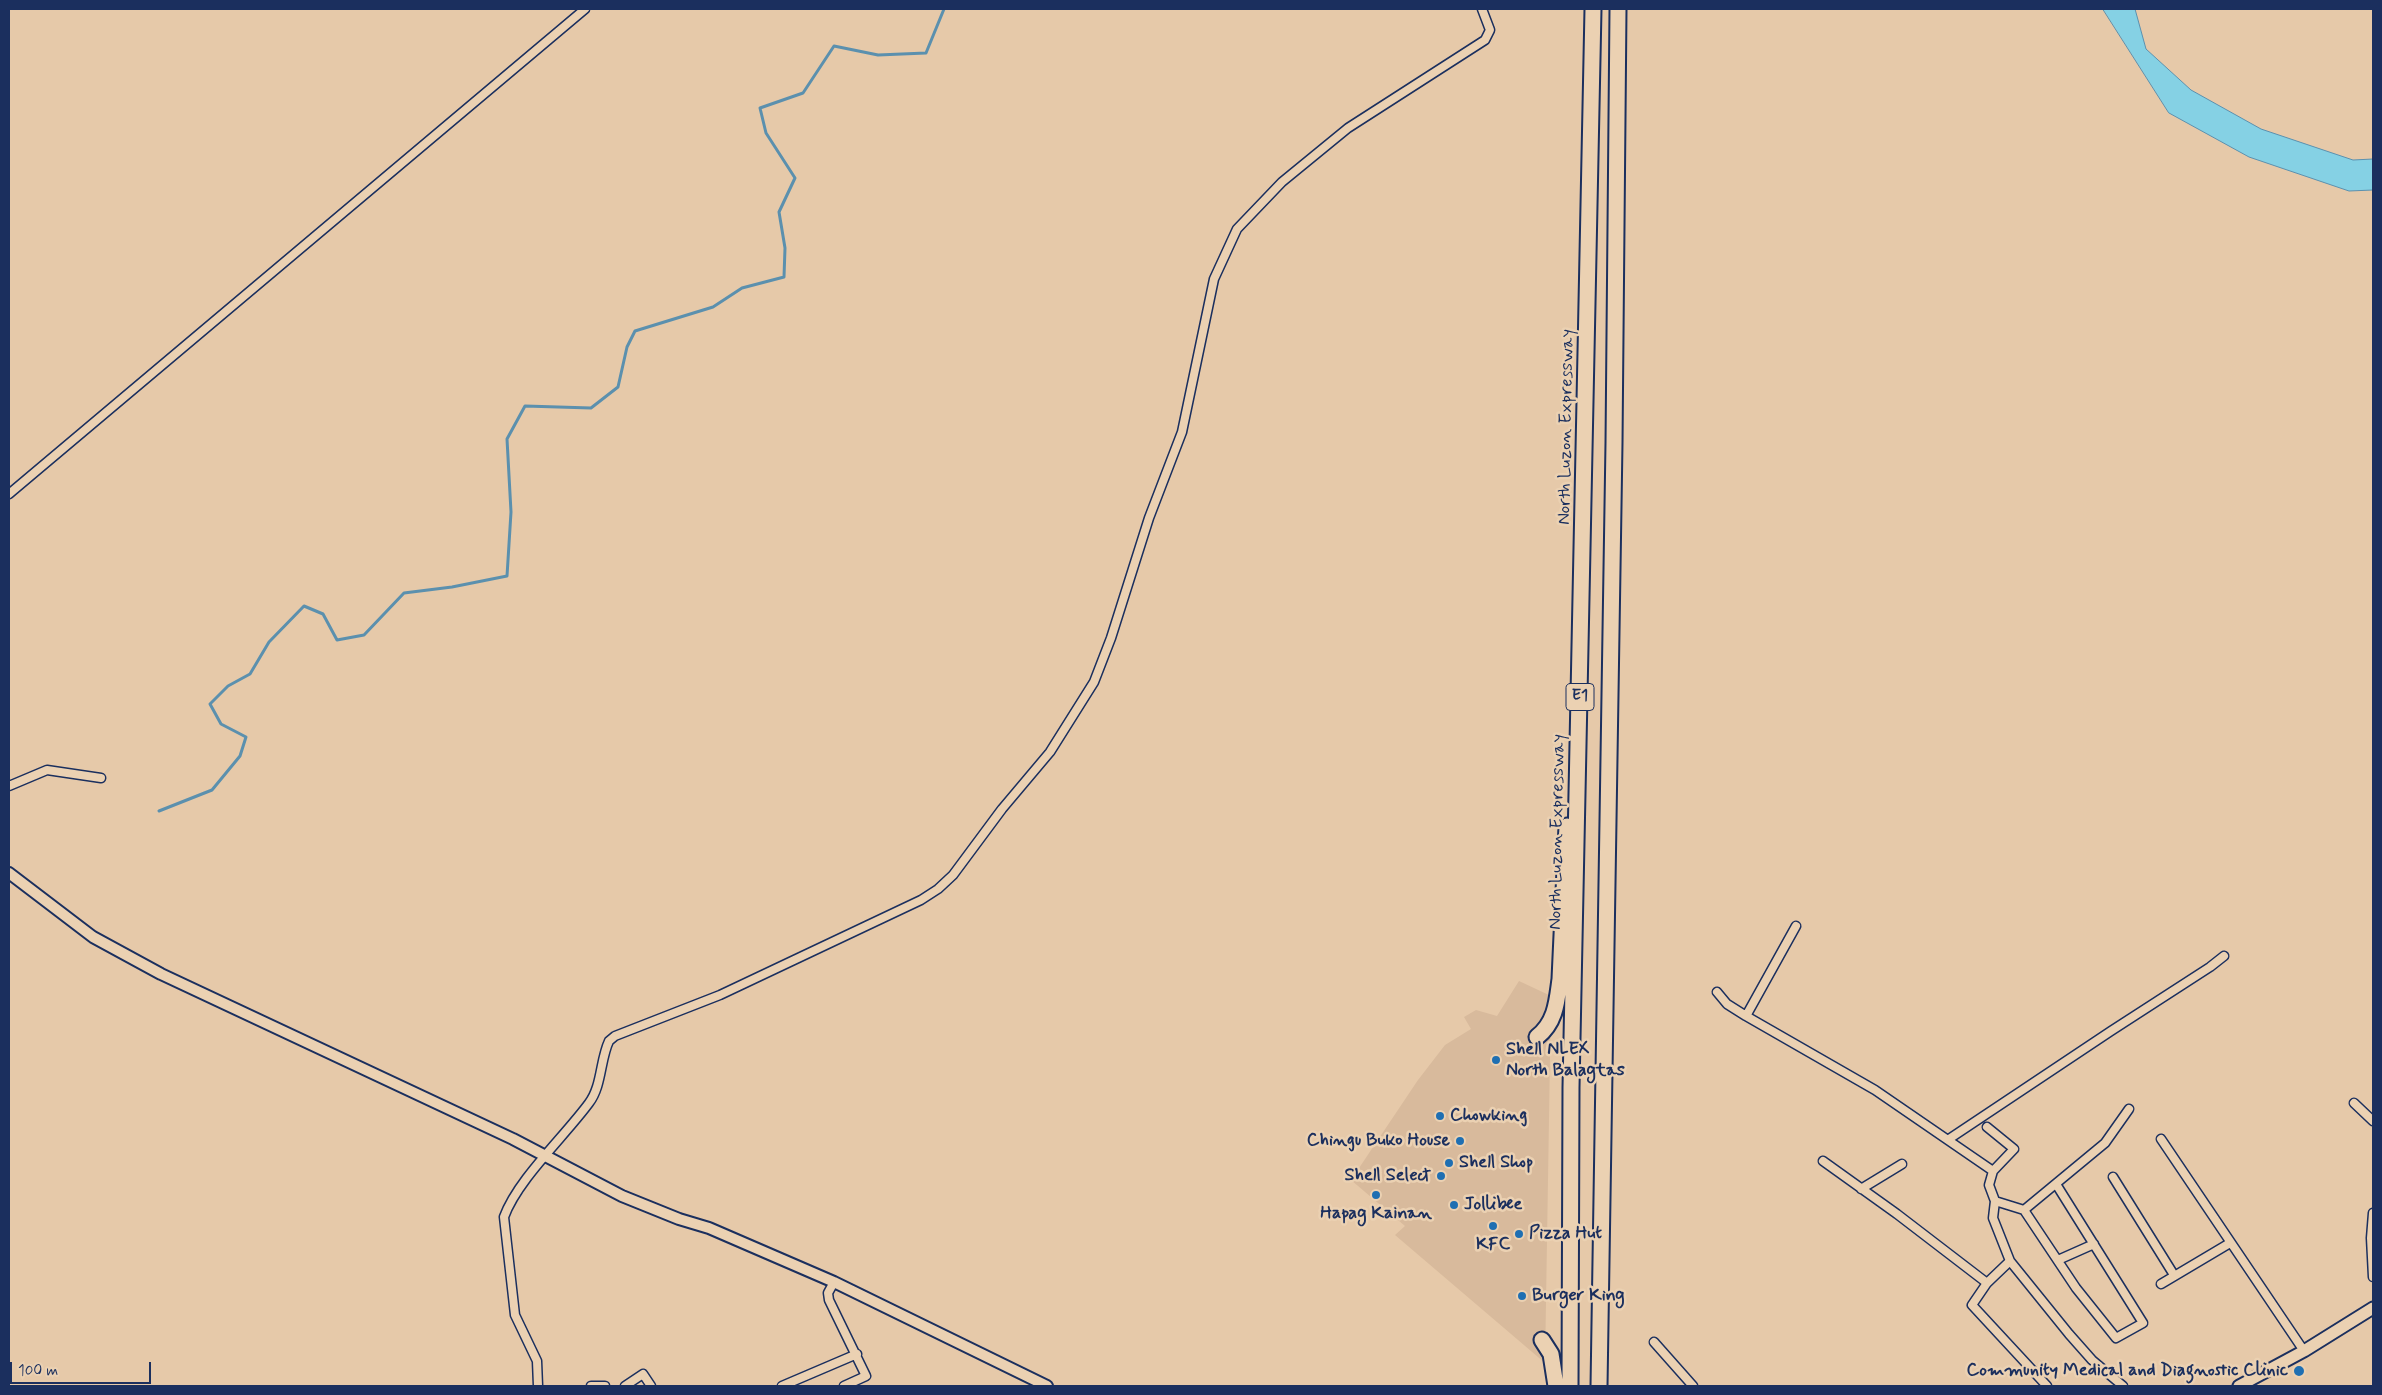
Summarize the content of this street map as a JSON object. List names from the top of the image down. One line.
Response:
{"streets":{"highway":["North Luzon Expressway","E1"]},"places":["Shell NLEX North Balagtas","Chowking","Chingu Buko House","Shell Shop","Shell Select","Hapag Kainan","Jollibee","KFC","Pizza Hut","Burger King","Community Medical and Diagnostic Clinic"],"scale_bar":"100 m"}
